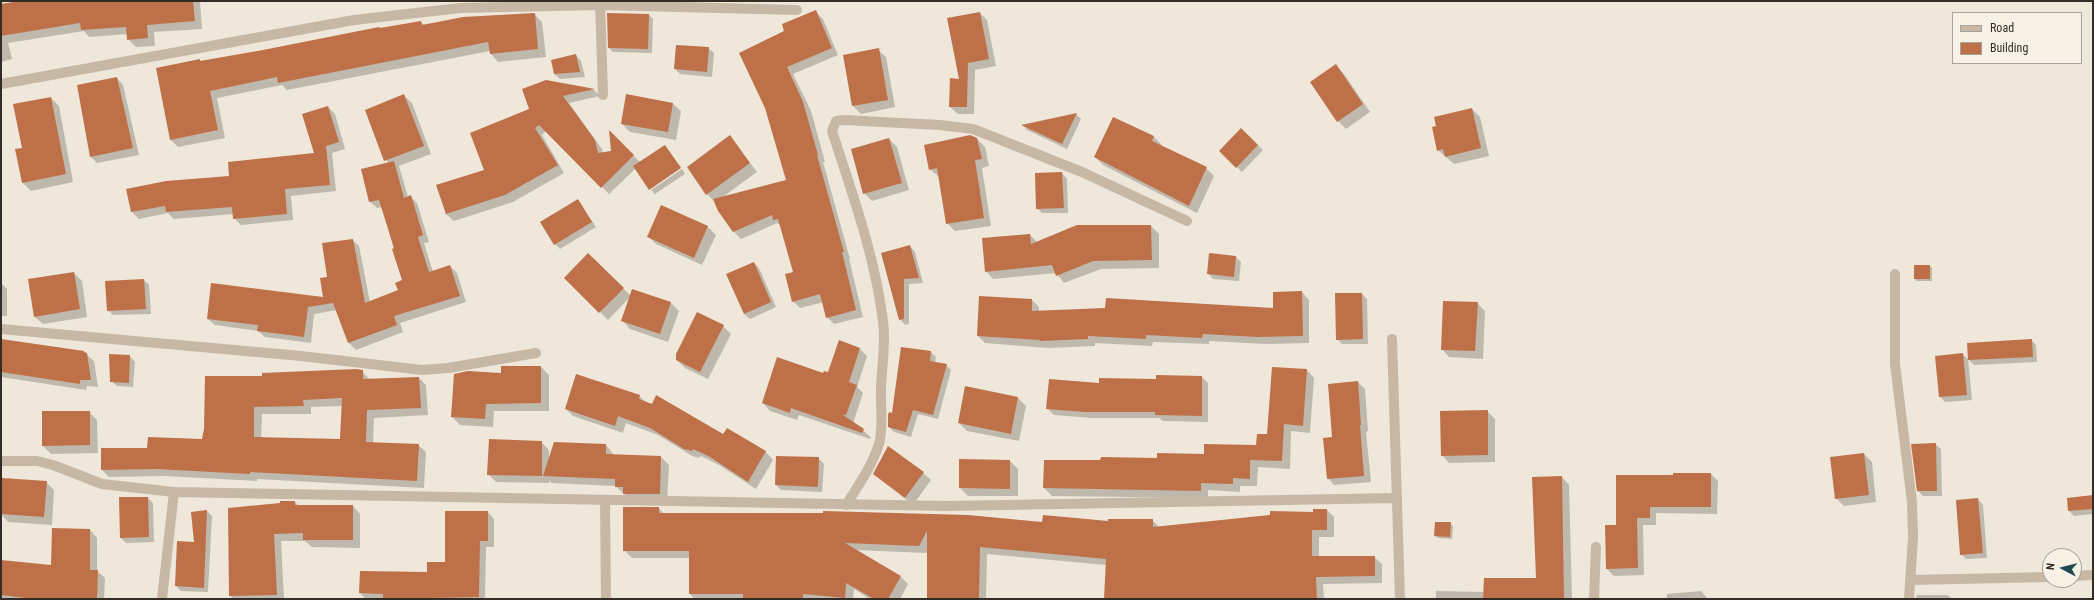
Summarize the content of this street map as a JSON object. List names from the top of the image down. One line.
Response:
{"legend":["Road","Building"],"north":"left"}
